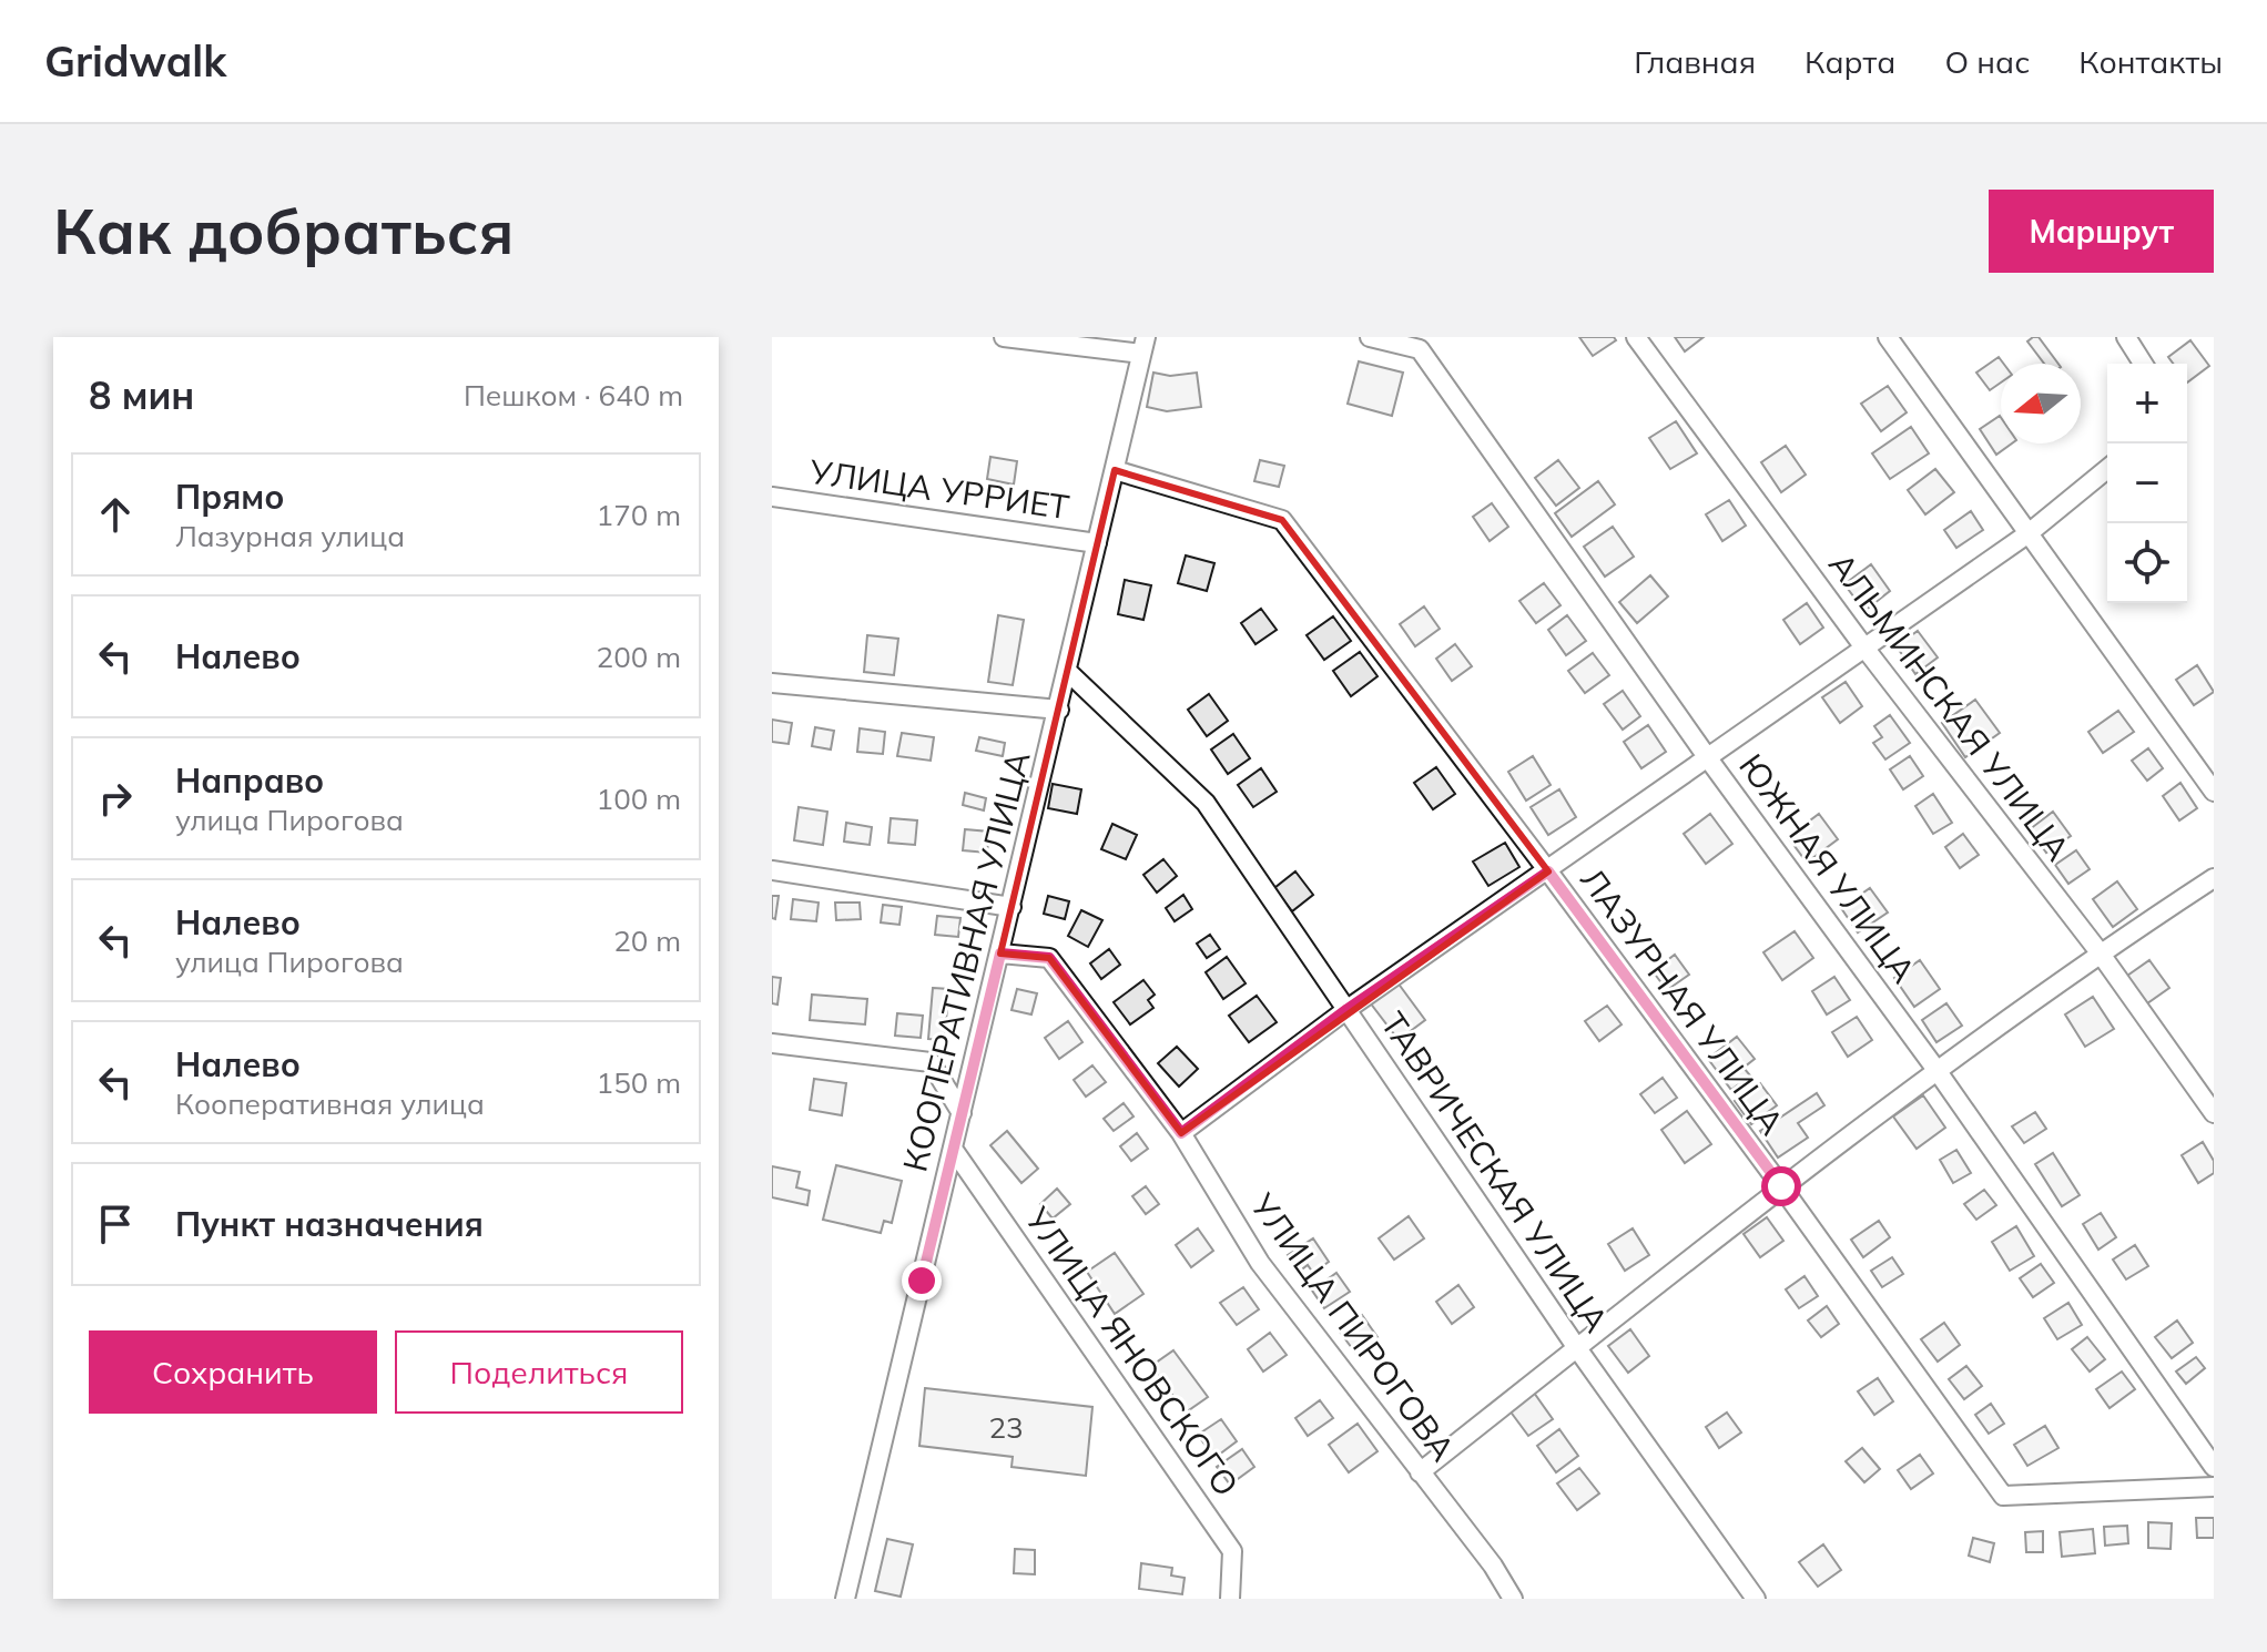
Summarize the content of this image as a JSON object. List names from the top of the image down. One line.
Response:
{"streets":{"street":["УЛИЦА УРРИЕТ","АЛЬМИНСКАЯ УЛИЦА","ЮЖНАЯ УЛИЦА","КООПЕРАТИВНАЯ УЛИЦА","ЛАЗУРНАЯ УЛИЦА","ТАВРИЧЕСКАЯ УЛИЦА","УЛИЦА ПИРОГОВА","УЛИЦА ЯНОВСКОГО"]},"crossings":[["УЛИЦА УРРИЕТ","КООПЕРАТИВНАЯ УЛИЦА"],["КООПЕРАТИВНАЯ УЛИЦА","ЛАЗУРНАЯ УЛИЦА"],["КООПЕРАТИВНАЯ УЛИЦА","ТАВРИЧЕСКАЯ УЛИЦА"],["КООПЕРАТИВНАЯ УЛИЦА","УЛИЦА ПИРОГОВА"],["КООПЕРАТИВНАЯ УЛИЦА","УЛИЦА ЯНОВСКОГО"]],"house_numbers":["23"],"north":"left","page":{"header":"Gridwalk","nav":["Главная","Карта","О нас","Контакты"],"buttons":["Маршрут",["Сохранить","Поделиться"]],"title":"Как добраться","heading":["8 мин","Пешком · 640 m"],"map_buttons":["+","−"],"list":[["Прямо","Лазурная улица","170 m"],["Налево","200 m"],["Направо","улица Пирогова","100 m"],["Налево","улица Пирогова","20 m"],["Налево","Кооперативная улица","150 m"],"Пункт назначения"]}}
